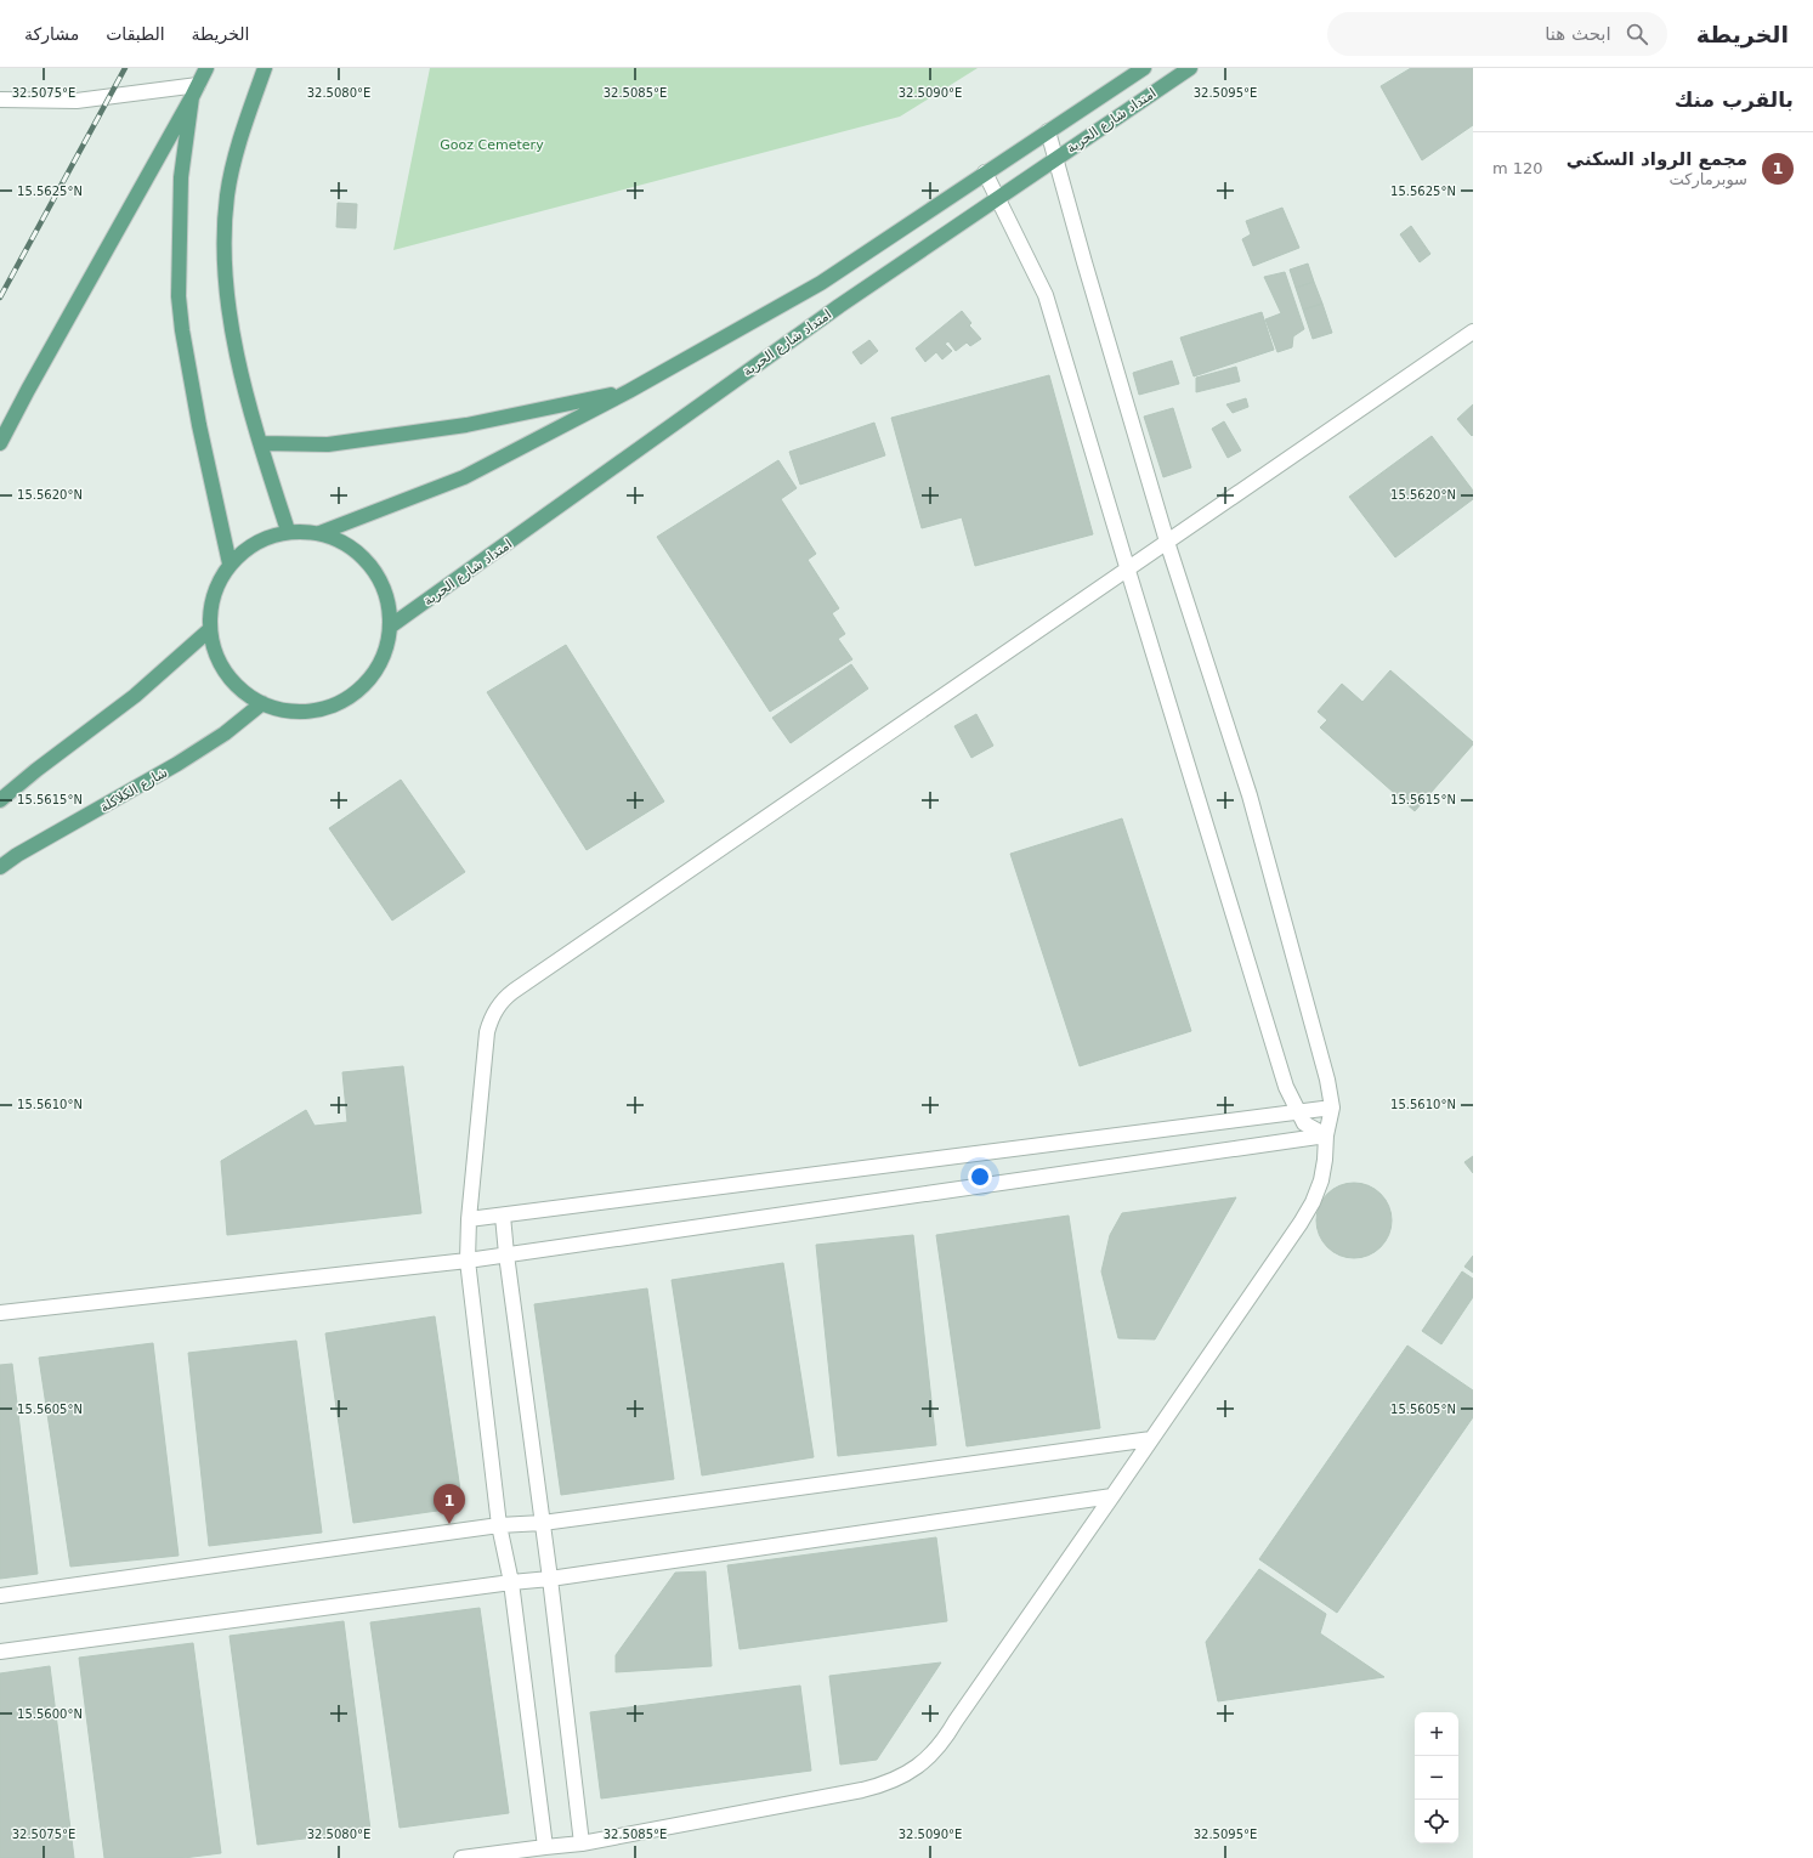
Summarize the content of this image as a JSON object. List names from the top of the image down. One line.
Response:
{"streets":{"main road":["امتداد شارع الحرية","شارع الكلاكلة"]},"parks":["Gooz Cemetery"],"page":{"header":"الخريطة","search":"ابحث هنا","nav":["الخريطة","الطبقات","مشاركة"],"heading":"بالقرب منك","list":[{"mark":"1","name":"مجمع الرواد السكني","note":"سوبرماركت","value":"120 m"}],"pins":"1","map_buttons":["+","−"]},"coordinates":["32.5075°E","32.5080°E","32.5085°E","32.5090°E","32.5095°E","15.5625°N","15.5620°N","15.5615°N","15.5610°N","15.5605°N","15.5600°N"]}
